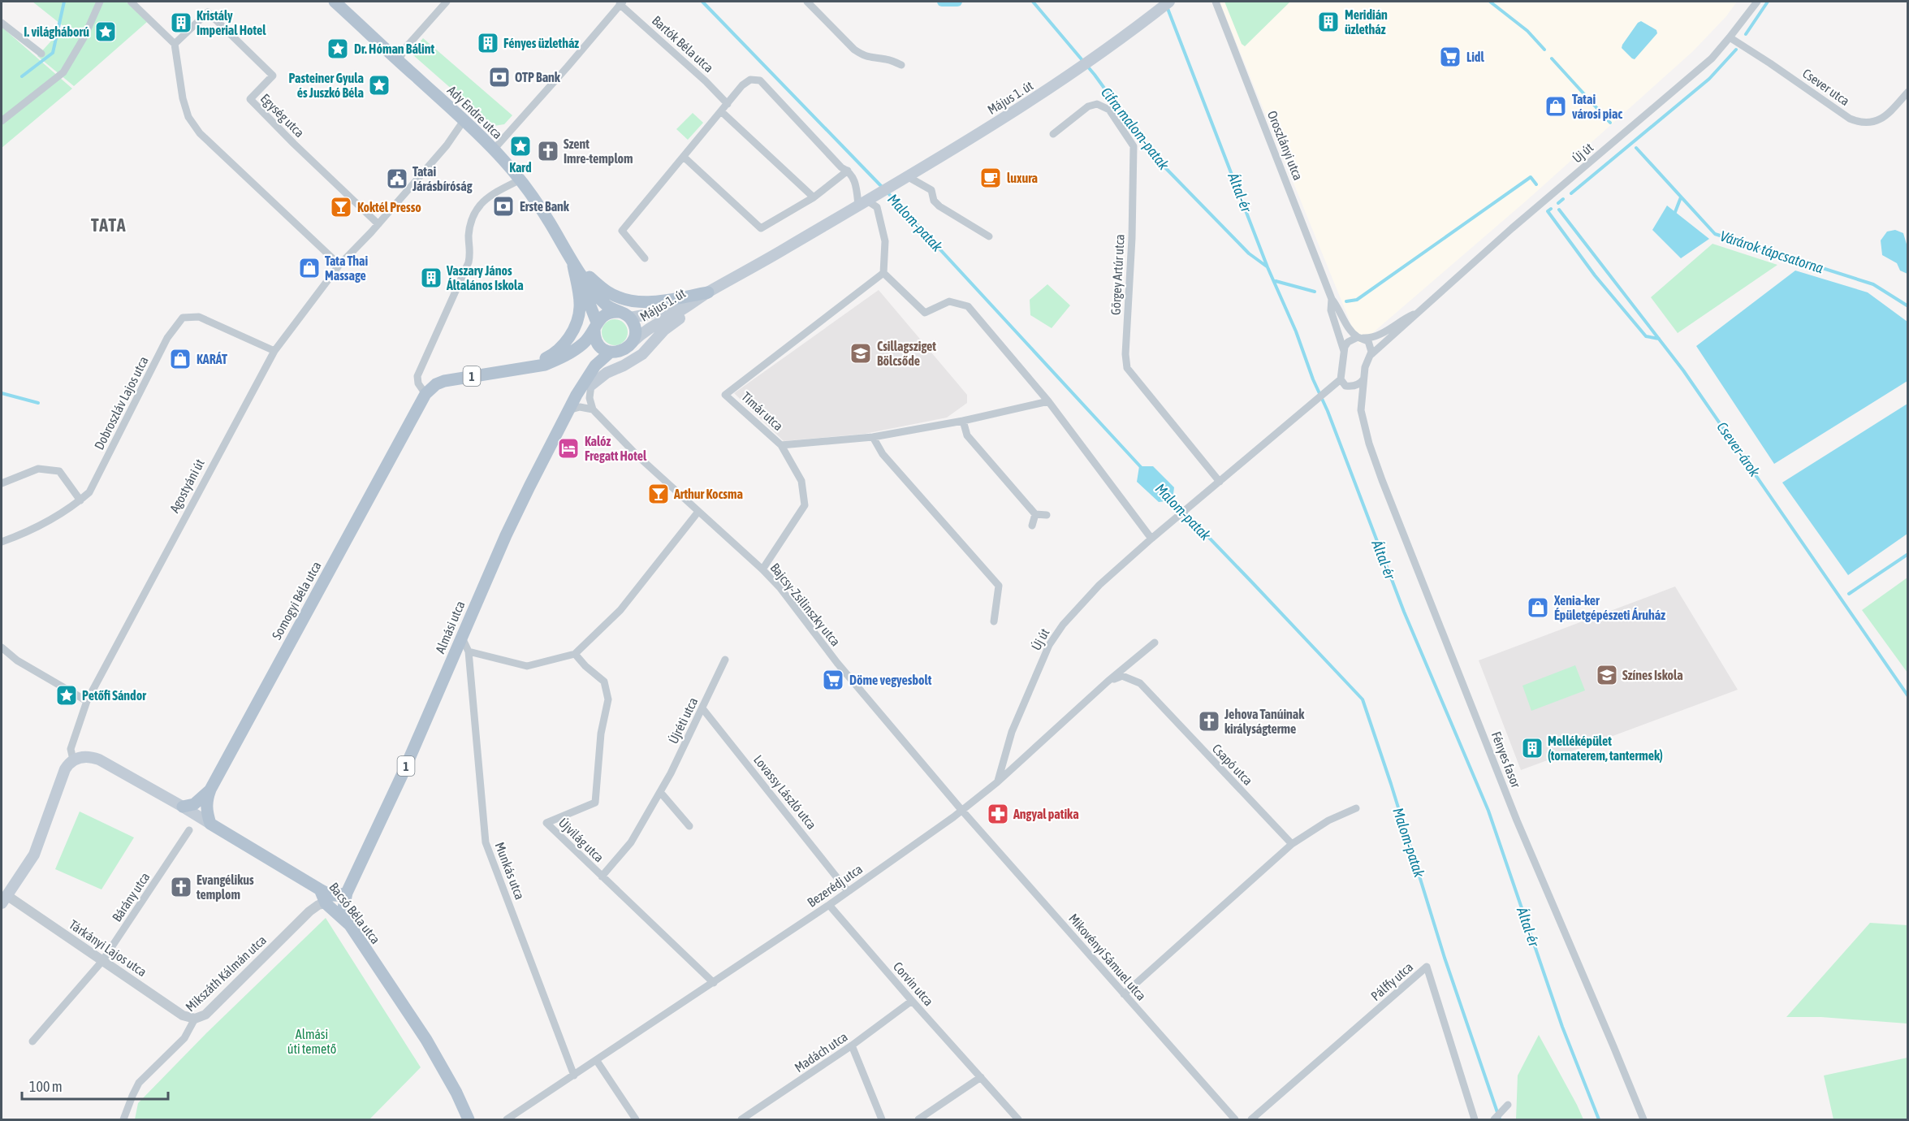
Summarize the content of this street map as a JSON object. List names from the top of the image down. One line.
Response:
{"streets":{"main road":["Május 1. út","Ady Endre utca","1","Agostyáni út","Somogyi Béla utca","Almási utca","Bacsó Béla utca"],"street":["Bartók Béla utca","Csever utca","Egység utca","Oroszlányi utca","Új út","Görgey Artúr utca","Dobroszláv Lajos utca","Tímár utca","Bajcsy-Zsilinszky utca","Újréti utca","Fényes fasor","Csapó utca","Lovassy László utca","Újvilág utca","Munkás utca","Bezerédj utca","Bárány utca","Tárkányi Lajos utca","Mikovényi Sámuel utca","Mikszáth Kálmán utca","Pálffy utca","Corvin utca","Madách utca"]},"crossings":[["Bartók Béla utca","Ady Endre utca"],["Csever utca","Új út"],["Május 1. út","1"],["Május 1. út","Almási utca"],["Ady Endre utca","1"],["Ady Endre utca","Agostyáni út"],["Egység utca","Agostyáni út"],["Oroszlányi utca","Új út"],["Oroszlányi utca","Fényes fasor"],["Új út","Görgey Artúr utca"],["Új út","Fényes fasor"],["Új út","Bezerédj utca"],["1","Somogyi Béla utca"],["1","Almási utca"],["Dobroszláv Lajos utca","Agostyáni út"],["Tímár utca","Bajcsy-Zsilinszky utca"],["Agostyáni út","Bacsó Béla utca"],["Agostyáni út","Tárkányi Lajos utca"],["Somogyi Béla utca","Bacsó Béla utca"],["Bajcsy-Zsilinszky utca","Bezerédj utca"],["Bajcsy-Zsilinszky utca","Mikovényi Sámuel utca"],["Almási utca","Munkás utca"],["Almási utca","Bacsó Béla utca"],["Újréti utca","Lovassy László utca"],["Újréti utca","Újvilág utca"],["Csapó utca","Bezerédj utca"],["Lovassy László utca","Bezerédj utca"],["Újvilág utca","Bezerédj utca"],["Munkás utca","Bezerédj utca"],["Bezerédj utca","Mikovényi Sámuel utca"],["Bezerédj utca","Corvin utca"],["Bárány utca","Tárkányi Lajos utca"],["Bacsó Béla utca","Mikszáth Kálmán utca"],["Tárkányi Lajos utca","Mikszáth Kálmán utca"],["Corvin utca","Madách utca"]],"districts":["TATA"],"water":["Cifra malom-patak","Által-ér","Malom-patak","Várárok tápcsatorna","Csever-árok"],"parks":["Almási úti temető"],"places":{"building":["Meridián üzletház","Kristály Imperial Hotel","Fényes üzletház","Vaszary János Általános Iskola","Melléképület (tornaterem, tantermek)"],"place":["I. világháború","Dr. Hóman Bálint","Pasteiner Gyula és Juszkó Béla","Kard","Petőfi Sándor"],"supermarket":["Lidl","Döme vegyesbolt"],"bank":["OTP Bank","Erste Bank"],"shop":["Tatai városi piac","Tata Thai Massage","KARÁT","Xenia-ker Épületgépészeti Áruház"],"church":["Szent Imre-templom","Jehova Tanúinak királyságterme","Evangélikus templom"],"cafe":["luxura"],"public building":["Tatai Járásbíróság"],"bar":["Koktél Presso","Arthur Kocsma"],"school or university":["Csillagsziget Bölcsőde","Színes Iskola"],"hotel":["Kalóz Fregatt Hotel"],"pharmacy":["Angyal patika"]},"scale_bar":"100 m"}
